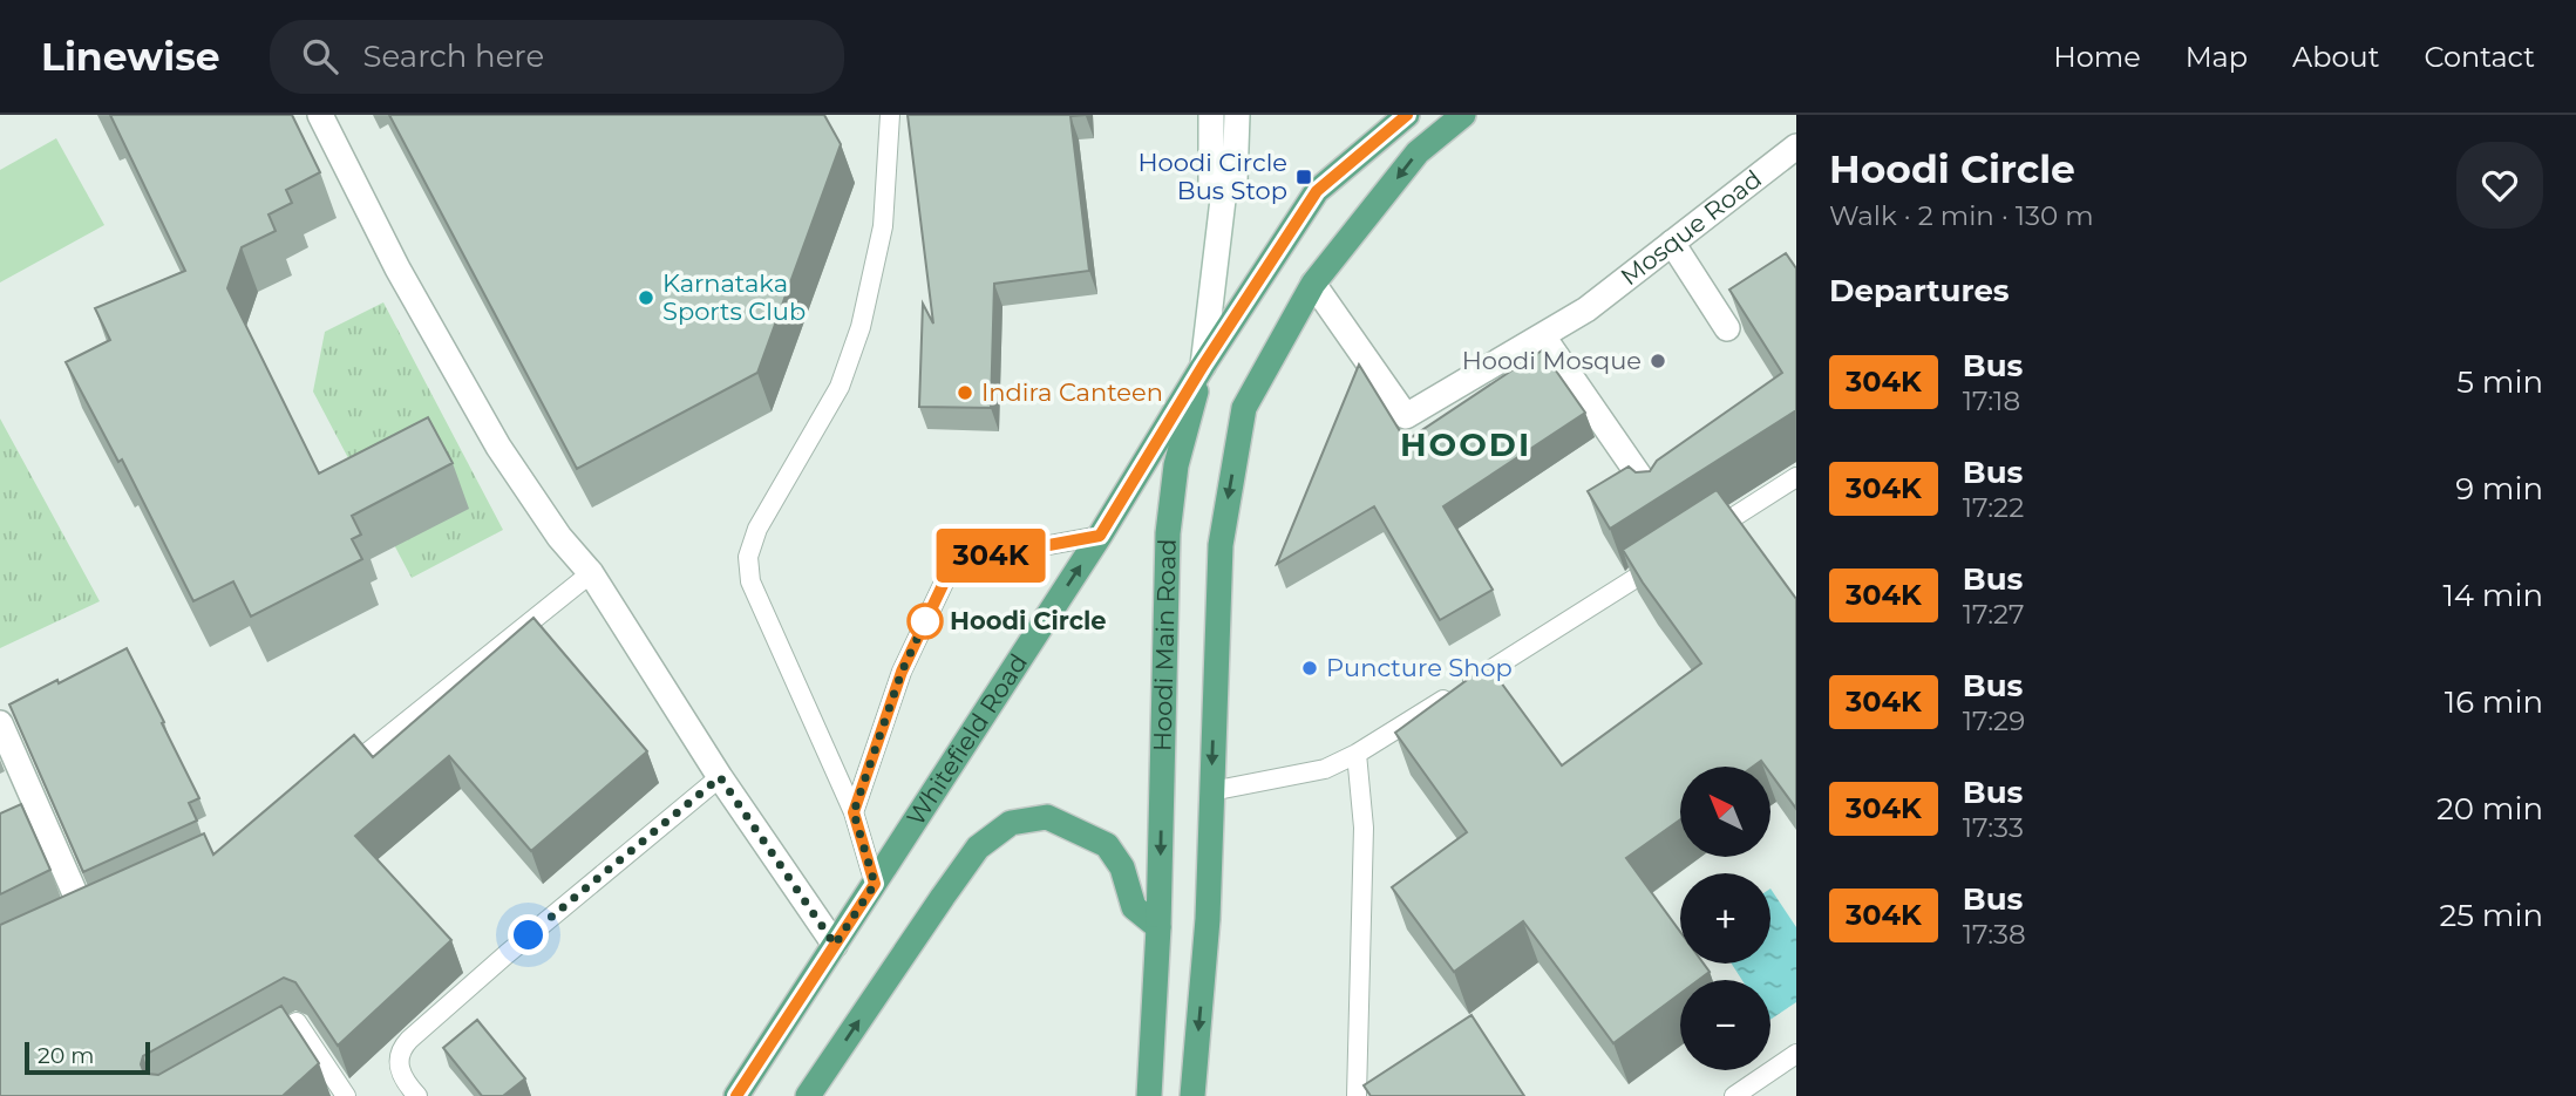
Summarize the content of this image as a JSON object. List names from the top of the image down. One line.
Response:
{"streets":{"main road":["Hoodi Main Road","Whitefield Road"],"street":["Mosque Road"]},"crossings":[["Mosque Road","Hoodi Main Road"],["Hoodi Main Road","Whitefield Road"]],"one_way":["Hoodi Main Road"],"districts":["HOODI"],"places":{"transit":["Hoodi Circle Bus Stop"],"other":["Karnataka Sports Club","Hoodi Mosque","Indira Canteen","Hoodi Circle","Puncture Shop"]},"lines":["bus line 304K"],"scale_bar":"20 m","north":"top left","page":{"header":"Linewise","search":"Search here","nav":["Home","Map","About","Contact"],"on_map":"304K","heading":[["Hoodi Circle","Walk · 2 min · 130 m"],"Departures"],"list":[{"mark":"304K","name":"Bus","note":"17:18","value":"5 min"},{"mark":"304K","name":"Bus","note":"17:22","value":"9 min"},{"mark":"304K","name":"Bus","note":"17:27","value":"14 min"},{"mark":"304K","name":"Bus","note":"17:29","value":"16 min"},{"mark":"304K","name":"Bus","note":"17:33","value":"20 min"},{"mark":"304K","name":"Bus","note":"17:38","value":"25 min"}],"map_buttons":["+","−"],"scale":"20 m"}}
